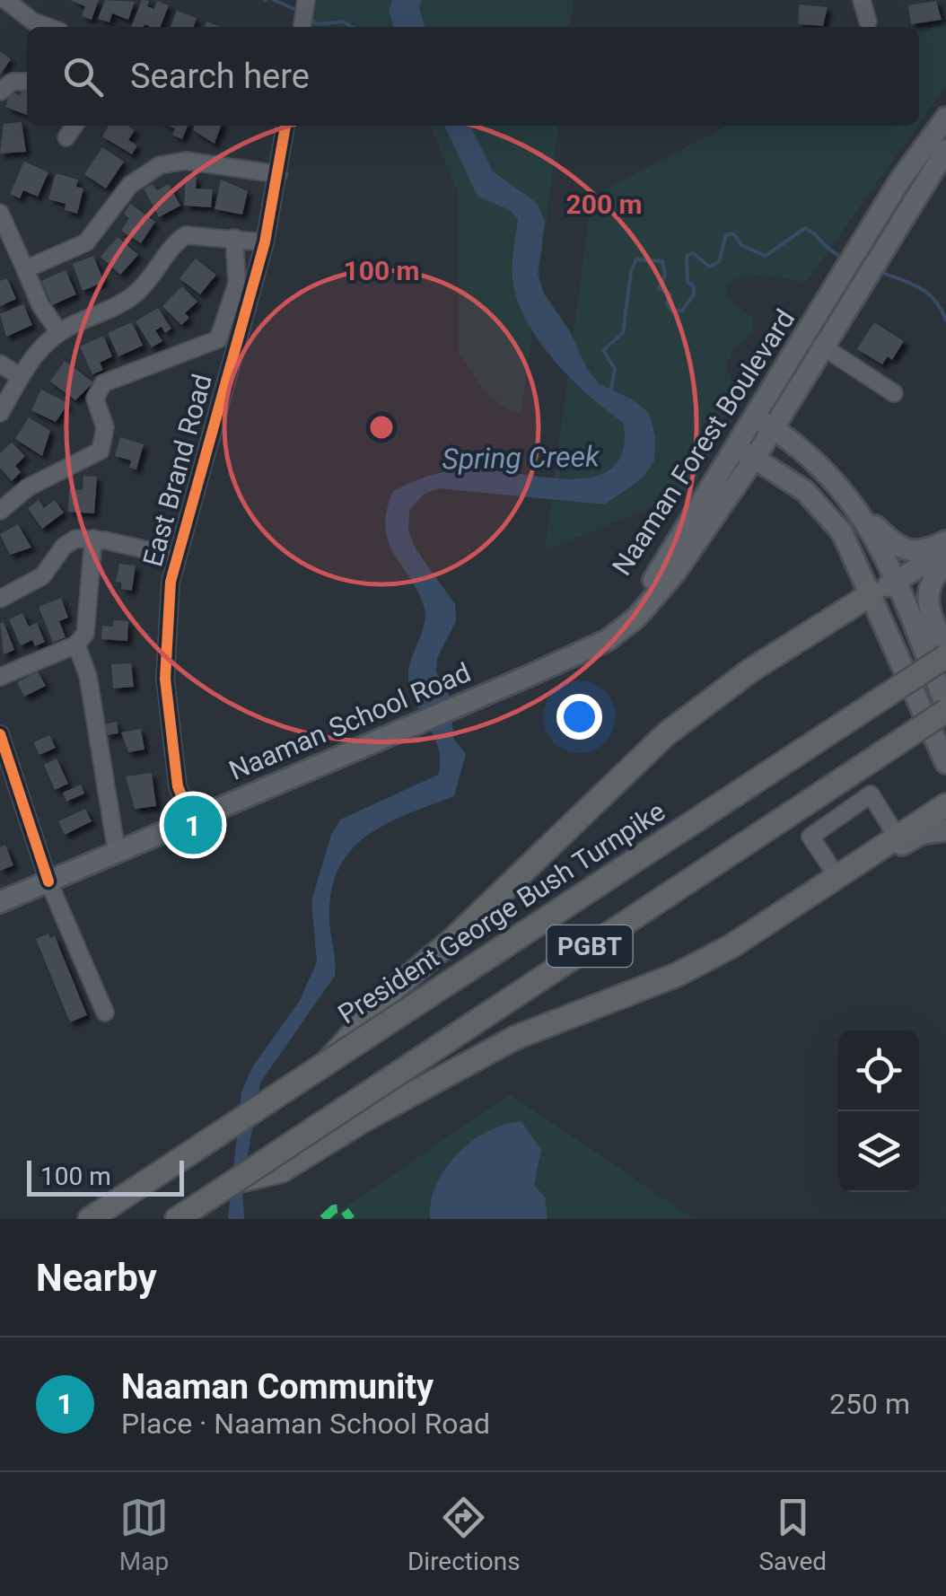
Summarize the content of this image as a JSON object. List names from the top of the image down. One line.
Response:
{"streets":{"highway":["President George Bush Turnpike","PGBT"],"main road":["Naaman Forest Boulevard","Naaman School Road"],"street":["East Brand Road"]},"crossings":[["Naaman Forest Boulevard","Naaman School Road"],["East Brand Road","Naaman School Road"]],"water":["Spring Creek"],"scale_bar":"100 m","page":{"search":"Search here","pins":"1","scale":"100 m","heading":"Nearby","list":[{"mark":"1","name":"Naaman Community","note":"Place · Naaman School Road","value":"250 m"}],"nav":["Map","Directions","Saved"]},"rings":["200 m","100 m"]}
